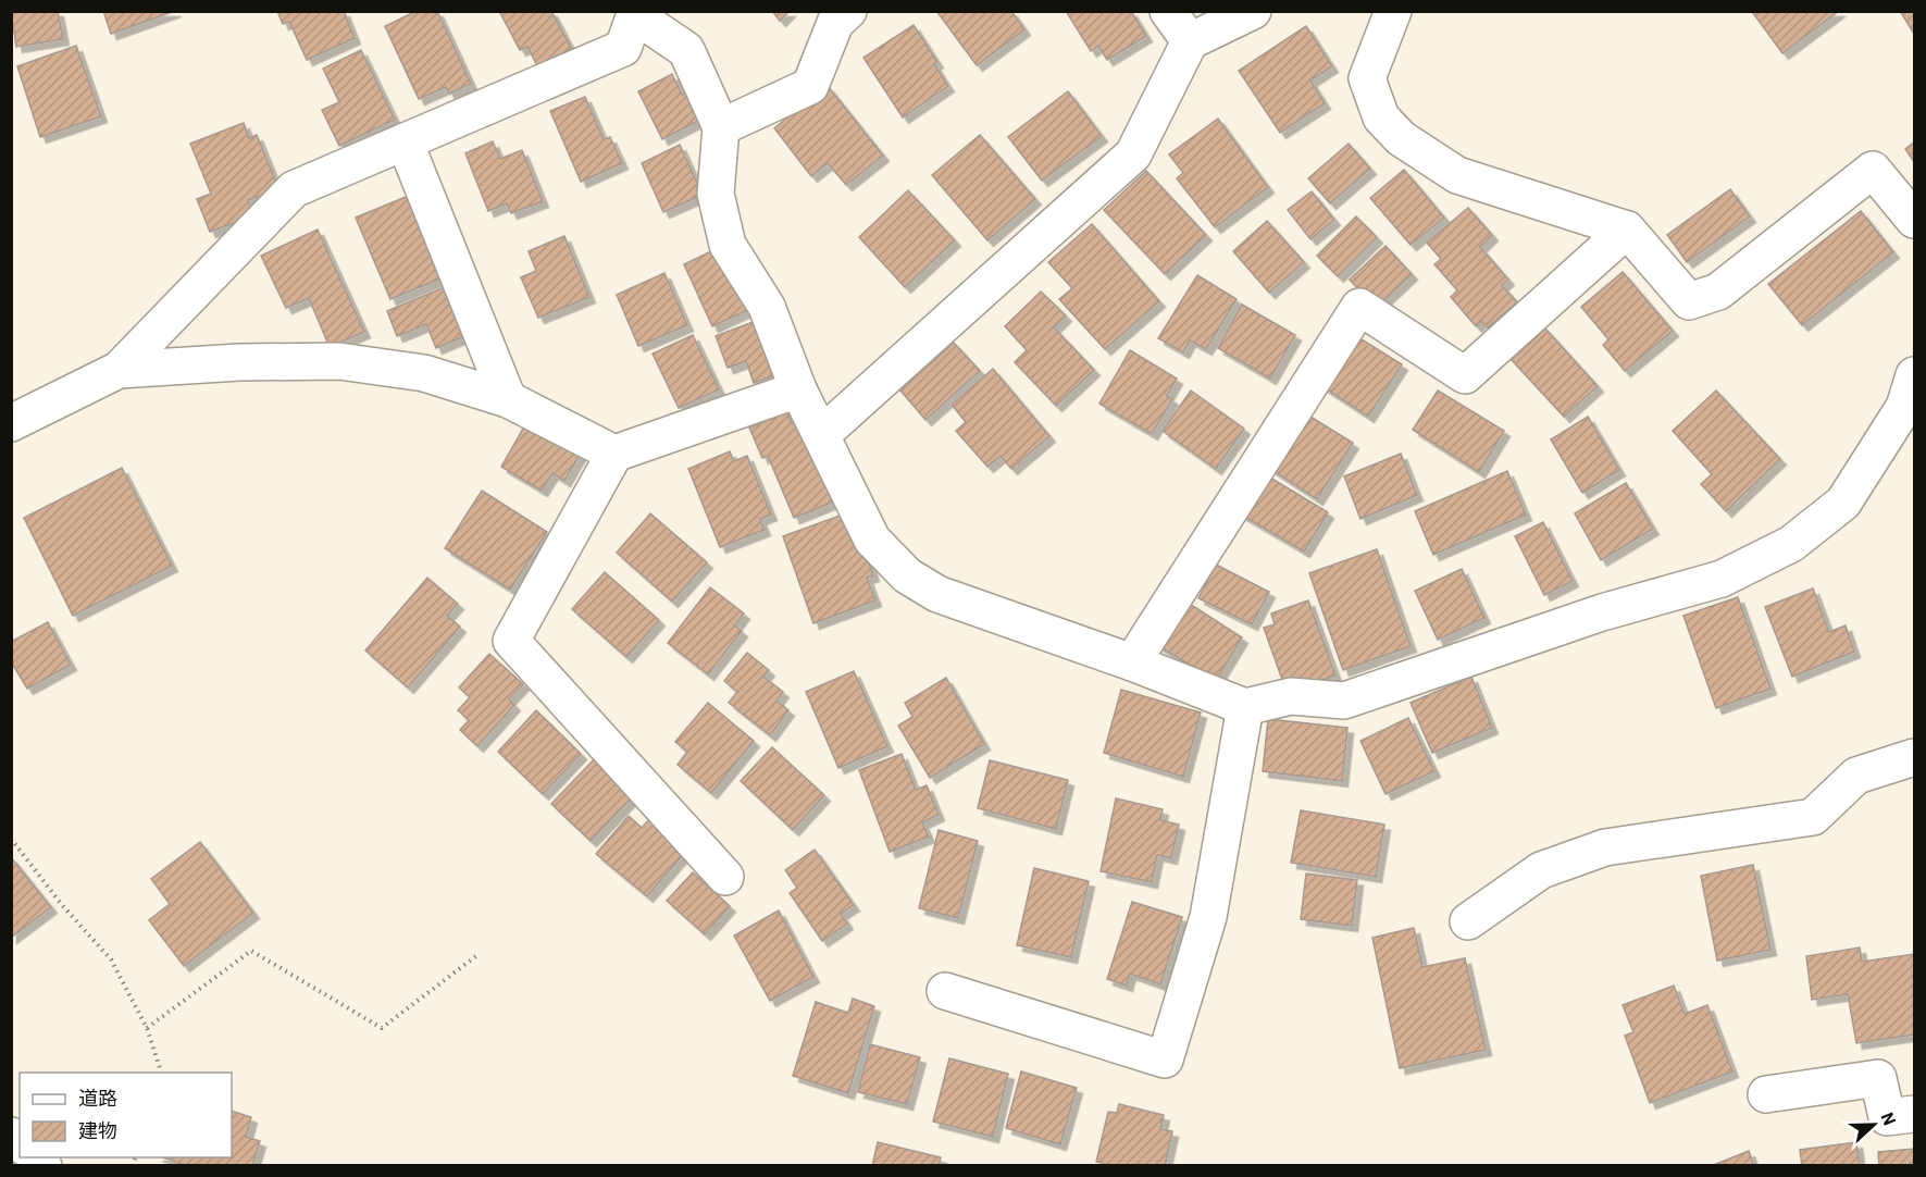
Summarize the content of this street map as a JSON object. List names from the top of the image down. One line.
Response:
{"legend":["道路","建物"],"north":"right"}
